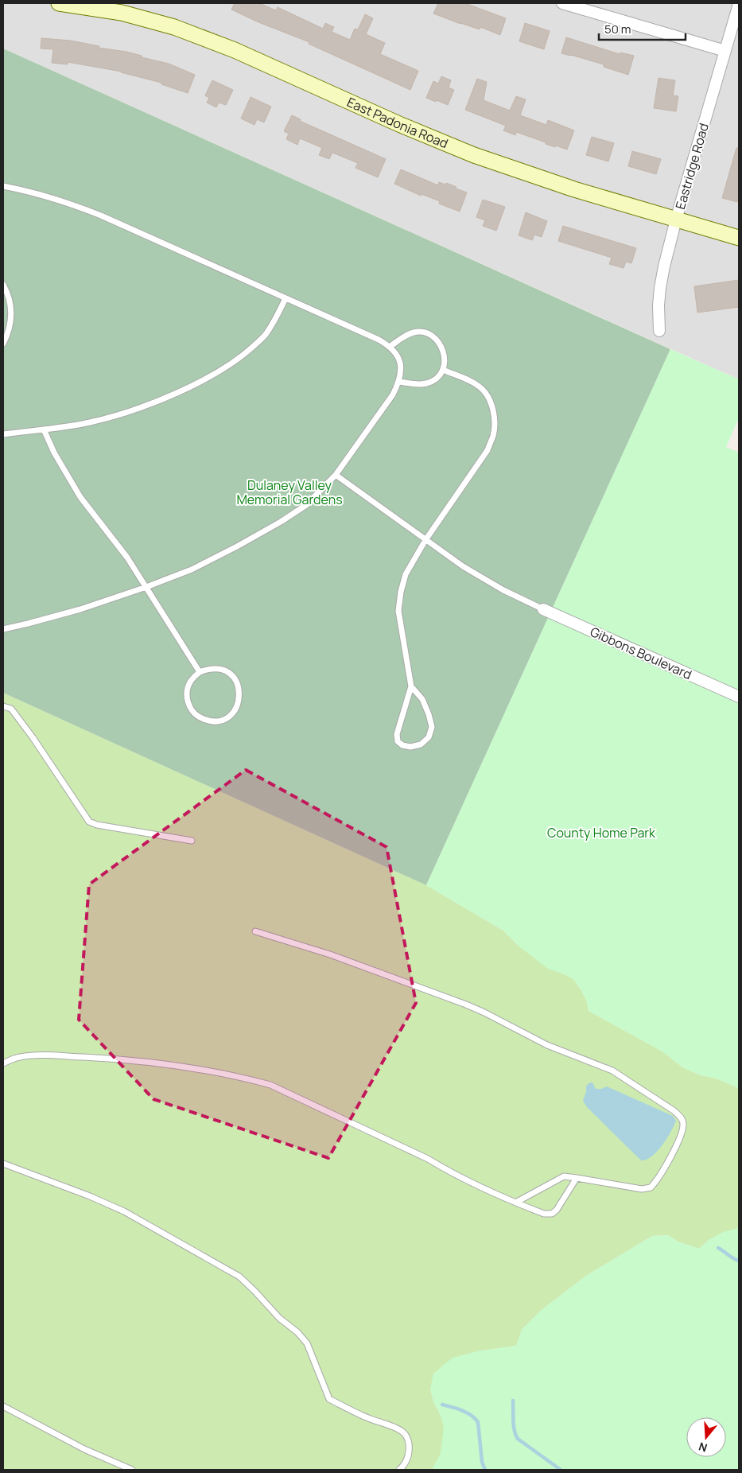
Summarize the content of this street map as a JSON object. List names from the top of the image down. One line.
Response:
{"streets":{"street":["East Padonia Road","Eastridge Road","Gibbons Boulevard"]},"crossings":[["East Padonia Road","Eastridge Road"]],"parks":["Dulaney Valley Memorial Gardens","County Home Park"],"scale_bar":"50 m","north":"bottom"}
